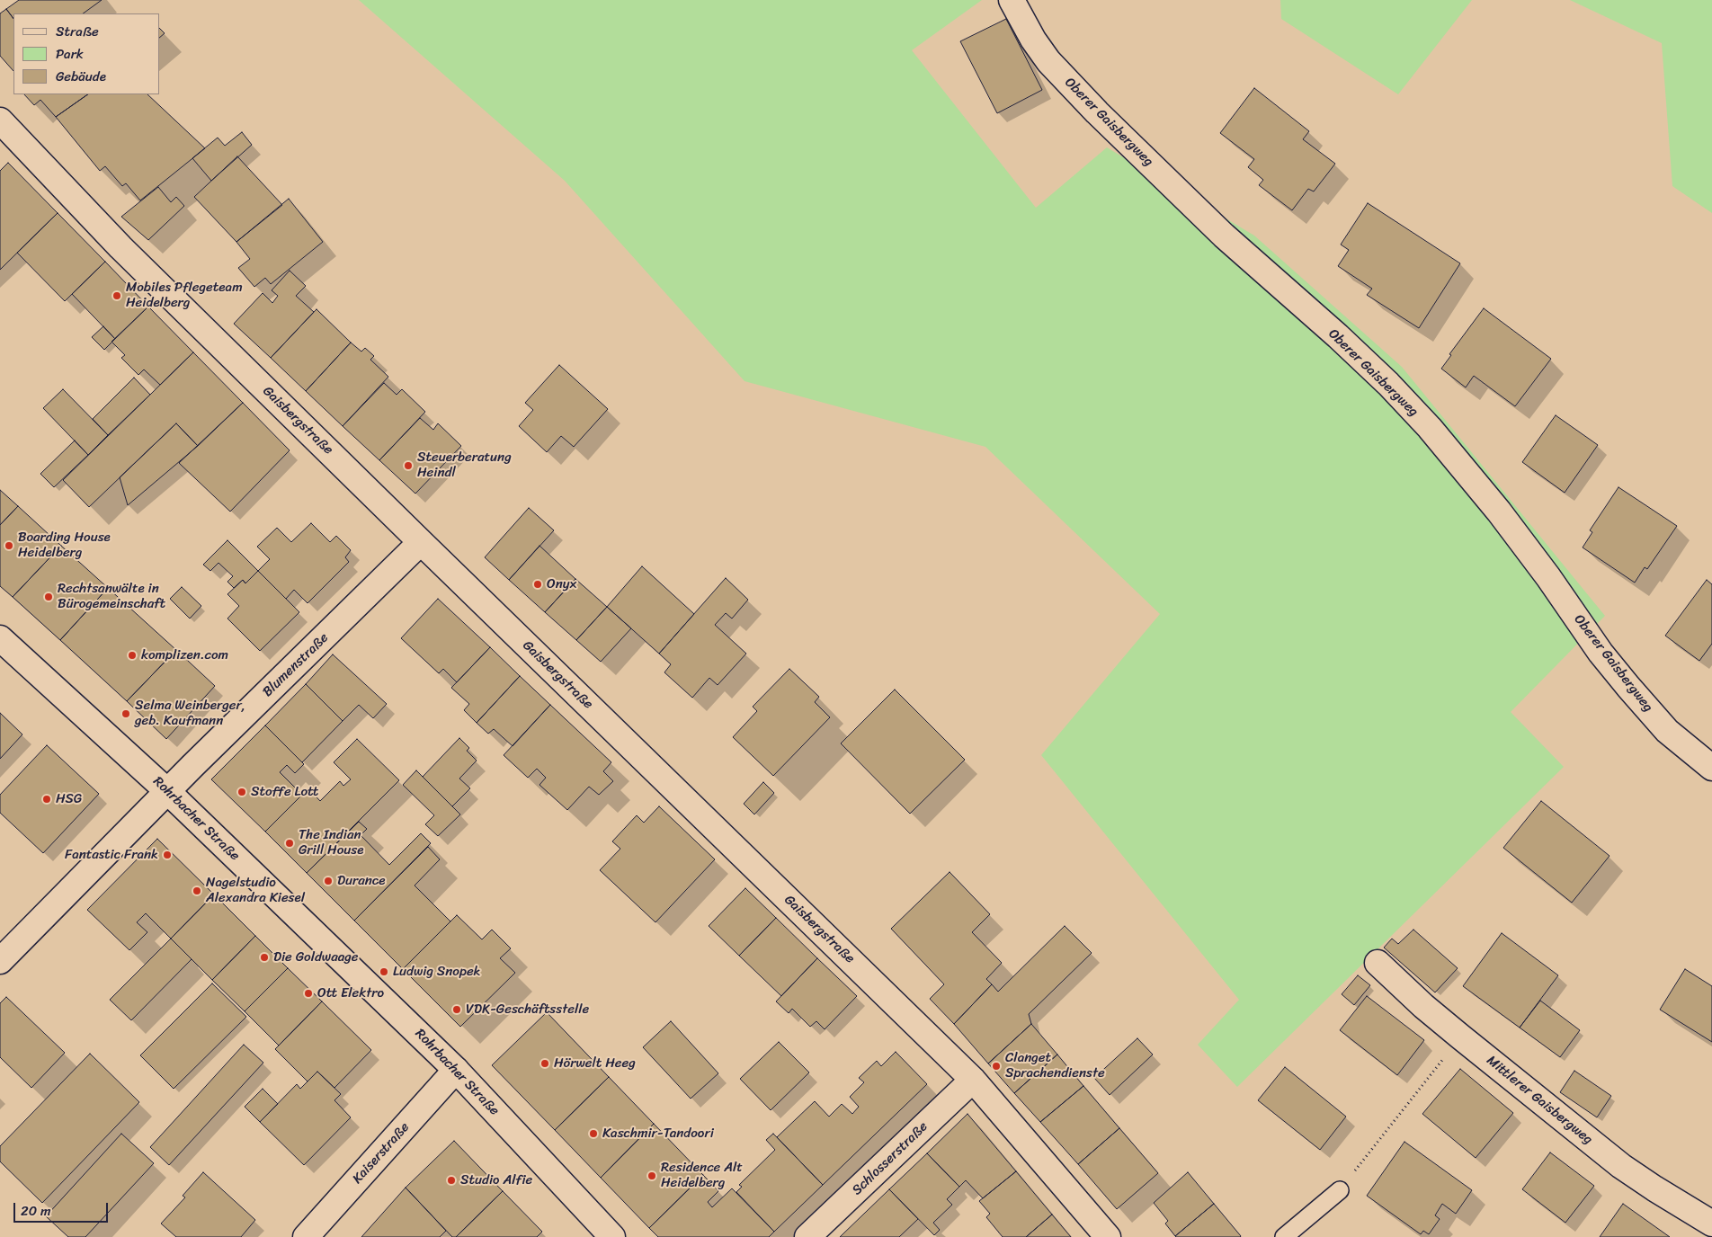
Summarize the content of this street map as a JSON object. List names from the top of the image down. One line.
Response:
{"streets":{"street":["Oberer Gaisbergweg","Gaisbergstraße","Blumenstraße","Rohrbacher Straße","Mittlerer Gaisbergweg","Kaiserstraße","Schlosserstraße"]},"crossings":[["Gaisbergstraße","Blumenstraße"],["Gaisbergstraße","Schlosserstraße"],["Blumenstraße","Rohrbacher Straße"],["Rohrbacher Straße","Kaiserstraße"]],"places":["Mobiles Pflegeteam Heidelberg","Steuerberatung Heindl","Boarding House Heidelberg","Onyx","Rechtsanwälte in Bürogemeinschaft","komplizen.com","Selma Weinberger, geb. Kaufmann","Stoffe Lott","HSG","The Indian Grill House","Fantastic Frank","Durance","Nagelstudio Alexandra Kiesel","Die Goldwaage","Ludwig Snopek","Ott Elektro","VDK-Geschäftsstelle","Hörwelt Heeg","Clanget Sprachendienste","Kaschmir-Tandoori","Residence Alt Heidelberg","Studio Alfie"],"legend":["Straße","Park","Gebäude"],"scale_bar":"20 m"}
